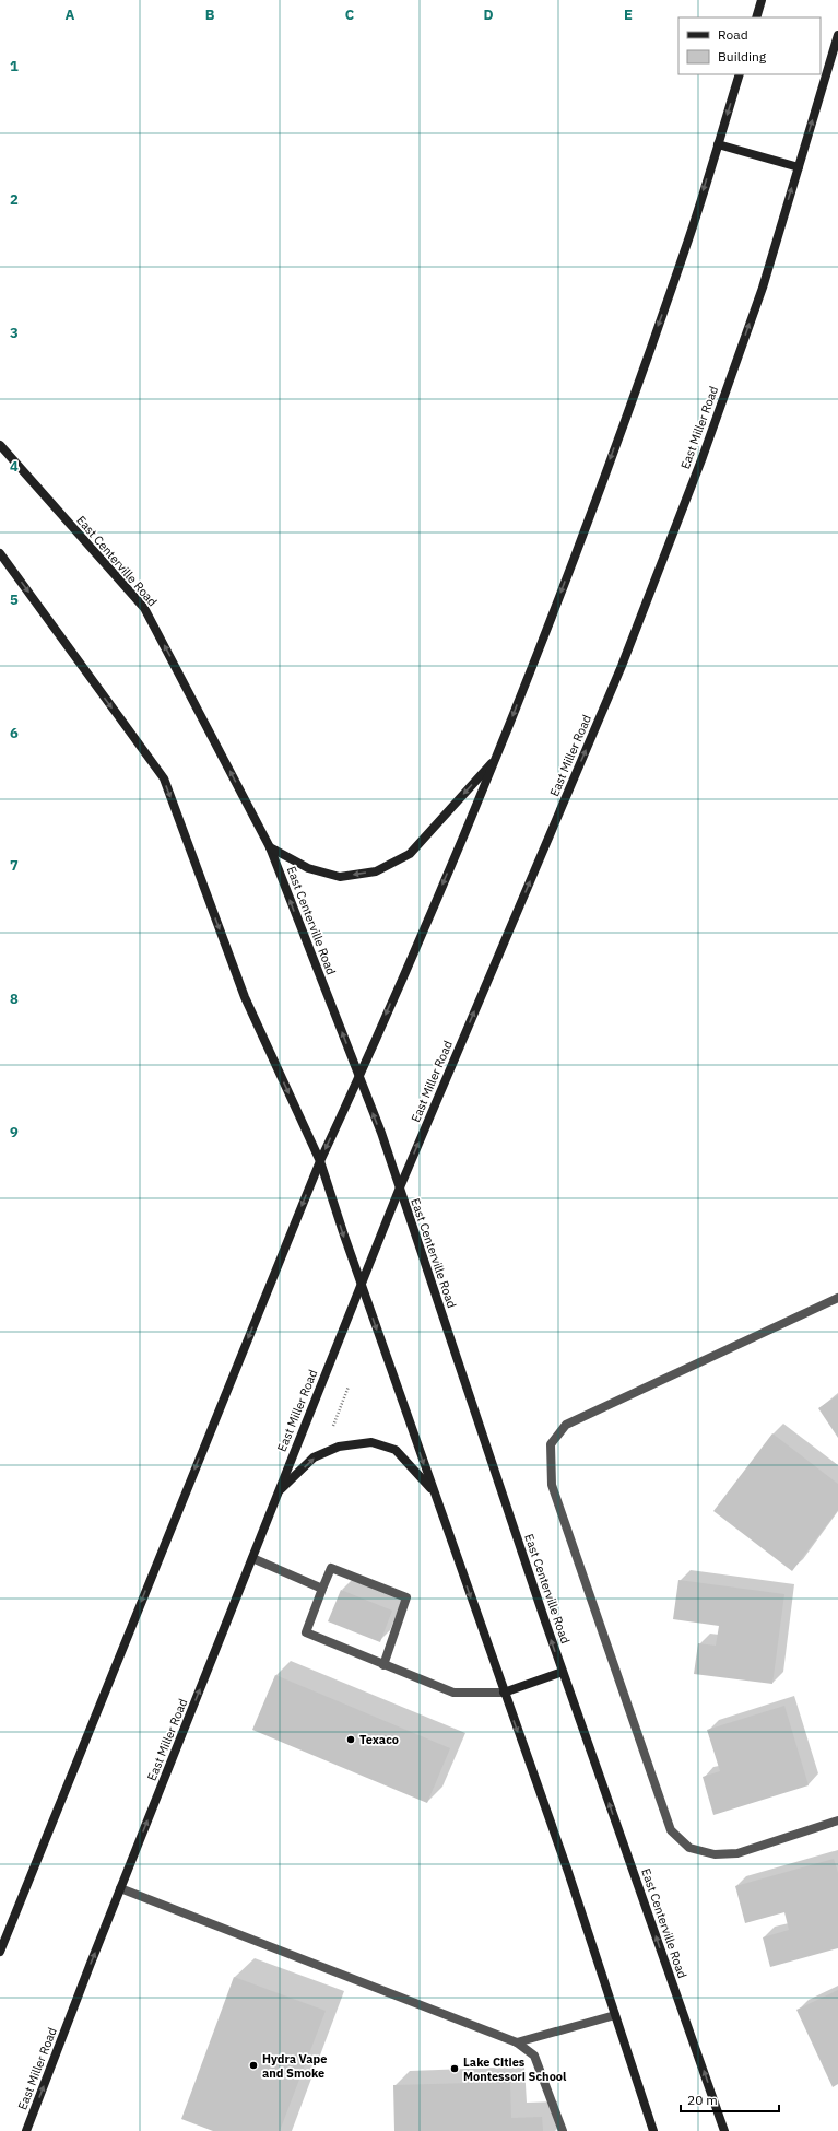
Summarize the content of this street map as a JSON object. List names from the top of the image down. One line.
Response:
{"streets":{"main road":["East Miller Road","East Centerville Road"]},"crossings":[["East Miller Road","East Centerville Road"]],"one_way":["East Miller Road"],"places":["Texaco","Hydra Vape and Smoke","Lake Cities Montessori School"],"legend":["Road","Building"],"scale_bar":"20 m","grid":{"columns":["A","B","C","D","E"],"rows":["1","2","3","4","5","6","7","8","9"]}}
